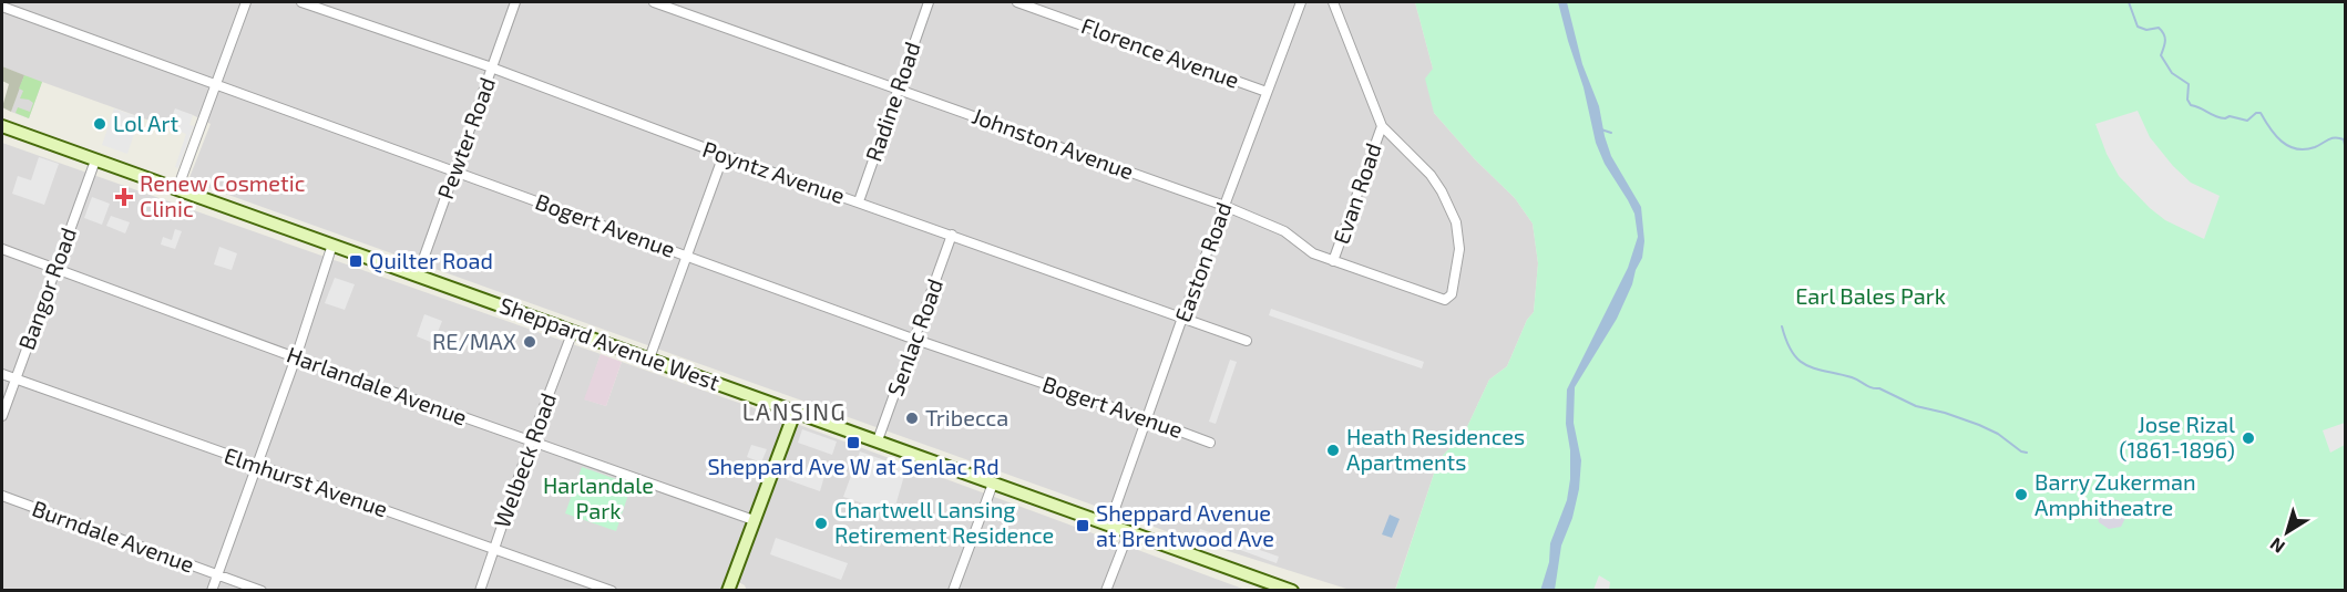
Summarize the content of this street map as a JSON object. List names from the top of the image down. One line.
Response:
{"streets":{"main road":["Sheppard Avenue West"],"street":["Florence Avenue","Radine Road","Pewter Road","Johnston Avenue","Poyntz Avenue","Evan Road","Bogert Avenue","Easton Road","Bangor Road","Senlac Road","Harlandale Avenue","Welbeck Road","Elmhurst Avenue","Burndale Avenue"]},"crossings":[["Florence Avenue","Easton Road"],["Radine Road","Johnston Avenue"],["Radine Road","Poyntz Avenue"],["Pewter Road","Poyntz Avenue"],["Pewter Road","Bogert Avenue"],["Pewter Road","Sheppard Avenue West"],["Johnston Avenue","Evan Road"],["Johnston Avenue","Easton Road"],["Poyntz Avenue","Easton Road"],["Poyntz Avenue","Senlac Road"],["Bogert Avenue","Easton Road"],["Bogert Avenue","Senlac Road"],["Easton Road","Sheppard Avenue West"],["Bangor Road","Sheppard Avenue West"],["Bangor Road","Harlandale Avenue"],["Bangor Road","Elmhurst Avenue"],["Senlac Road","Sheppard Avenue West"],["Sheppard Avenue West","Welbeck Road"],["Harlandale Avenue","Welbeck Road"],["Welbeck Road","Elmhurst Avenue"]],"districts":["LANSING"],"parks":["Earl Bales Park","Harlandale Park"],"places":{"other":["Lol Art","RE/MAX","Tribecca","Jose Rizal (1861-1896)","Heath Residences Apartments","Barry Zukerman Amphitheatre","Chartwell Lansing Retirement Residence"],"health":["Renew Cosmetic Clinic"],"transit":["Quilter Road","Sheppard Ave W at Senlac Rd","Sheppard Avenue at Brentwood Ave"]},"north":"bottom left"}
